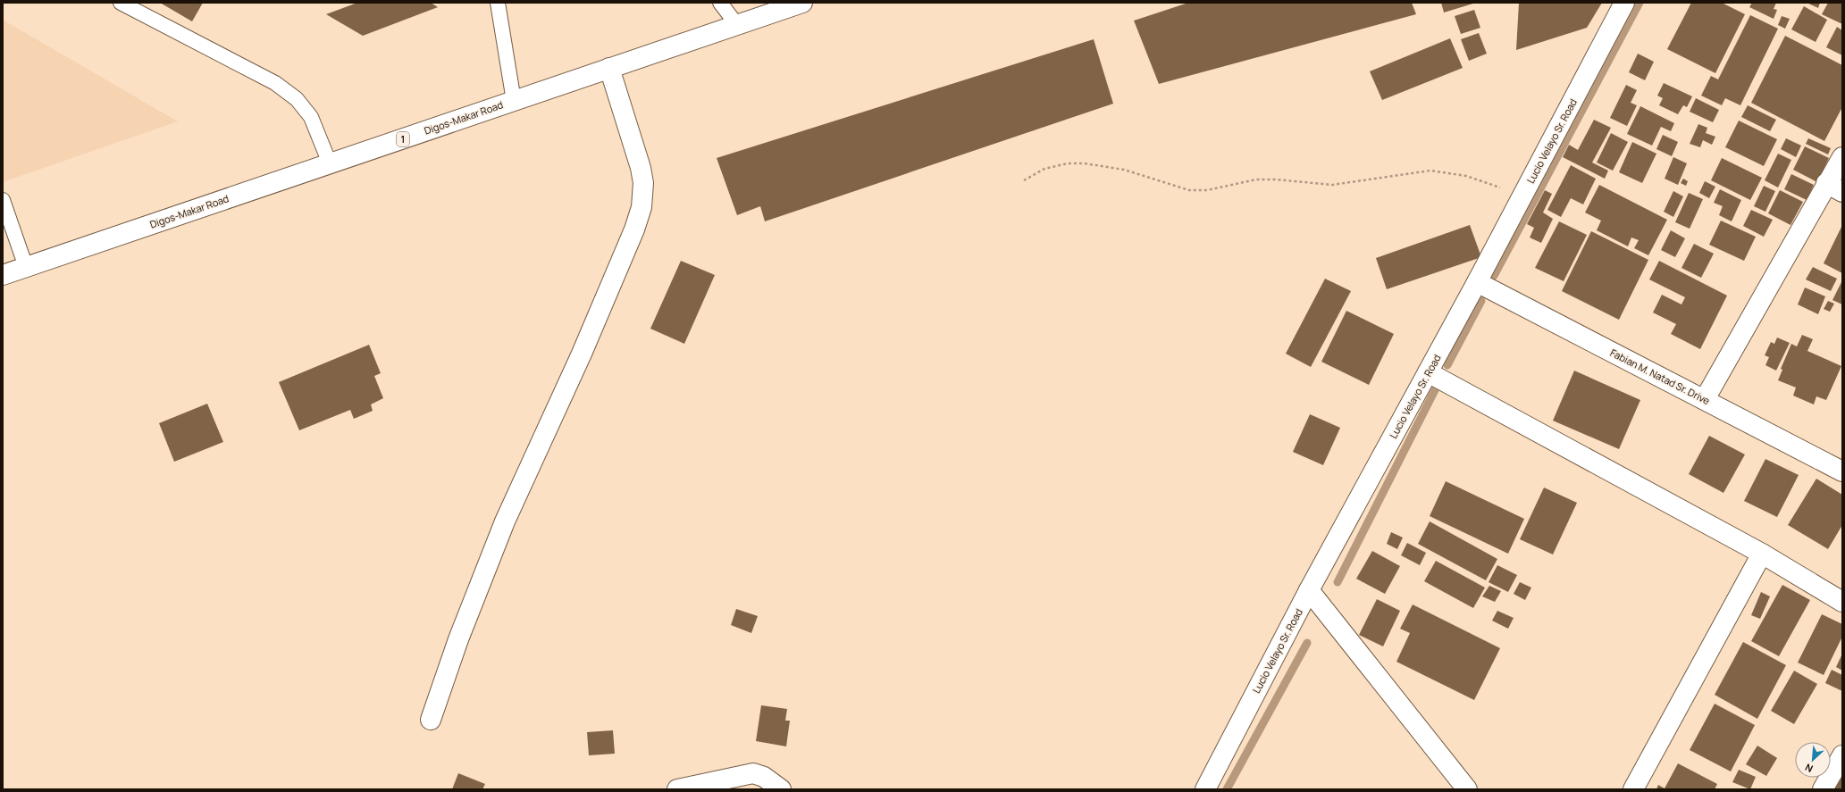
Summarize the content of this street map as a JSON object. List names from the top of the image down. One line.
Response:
{"streets":{"street":["Digos-Makar Road","1","Lucio Velayo Sr. Road","Fabian M. Natad Sr. Drive"]},"crossings":[["Lucio Velayo Sr. Road","Fabian M. Natad Sr. Drive"]],"north":"bottom left"}
